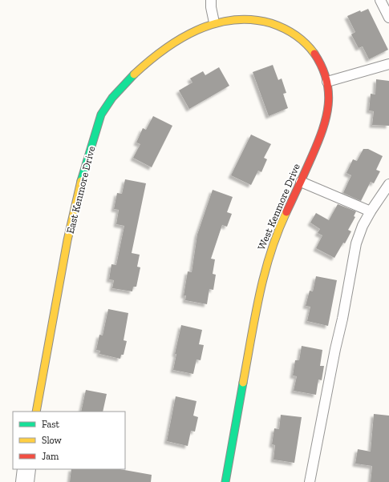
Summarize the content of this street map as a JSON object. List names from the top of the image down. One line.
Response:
{"streets":{"street":["East Kenmore Drive","West Kenmore Drive"]},"crossings":[["East Kenmore Drive","West Kenmore Drive"]],"legend":["Fast","Slow","Jam"]}
